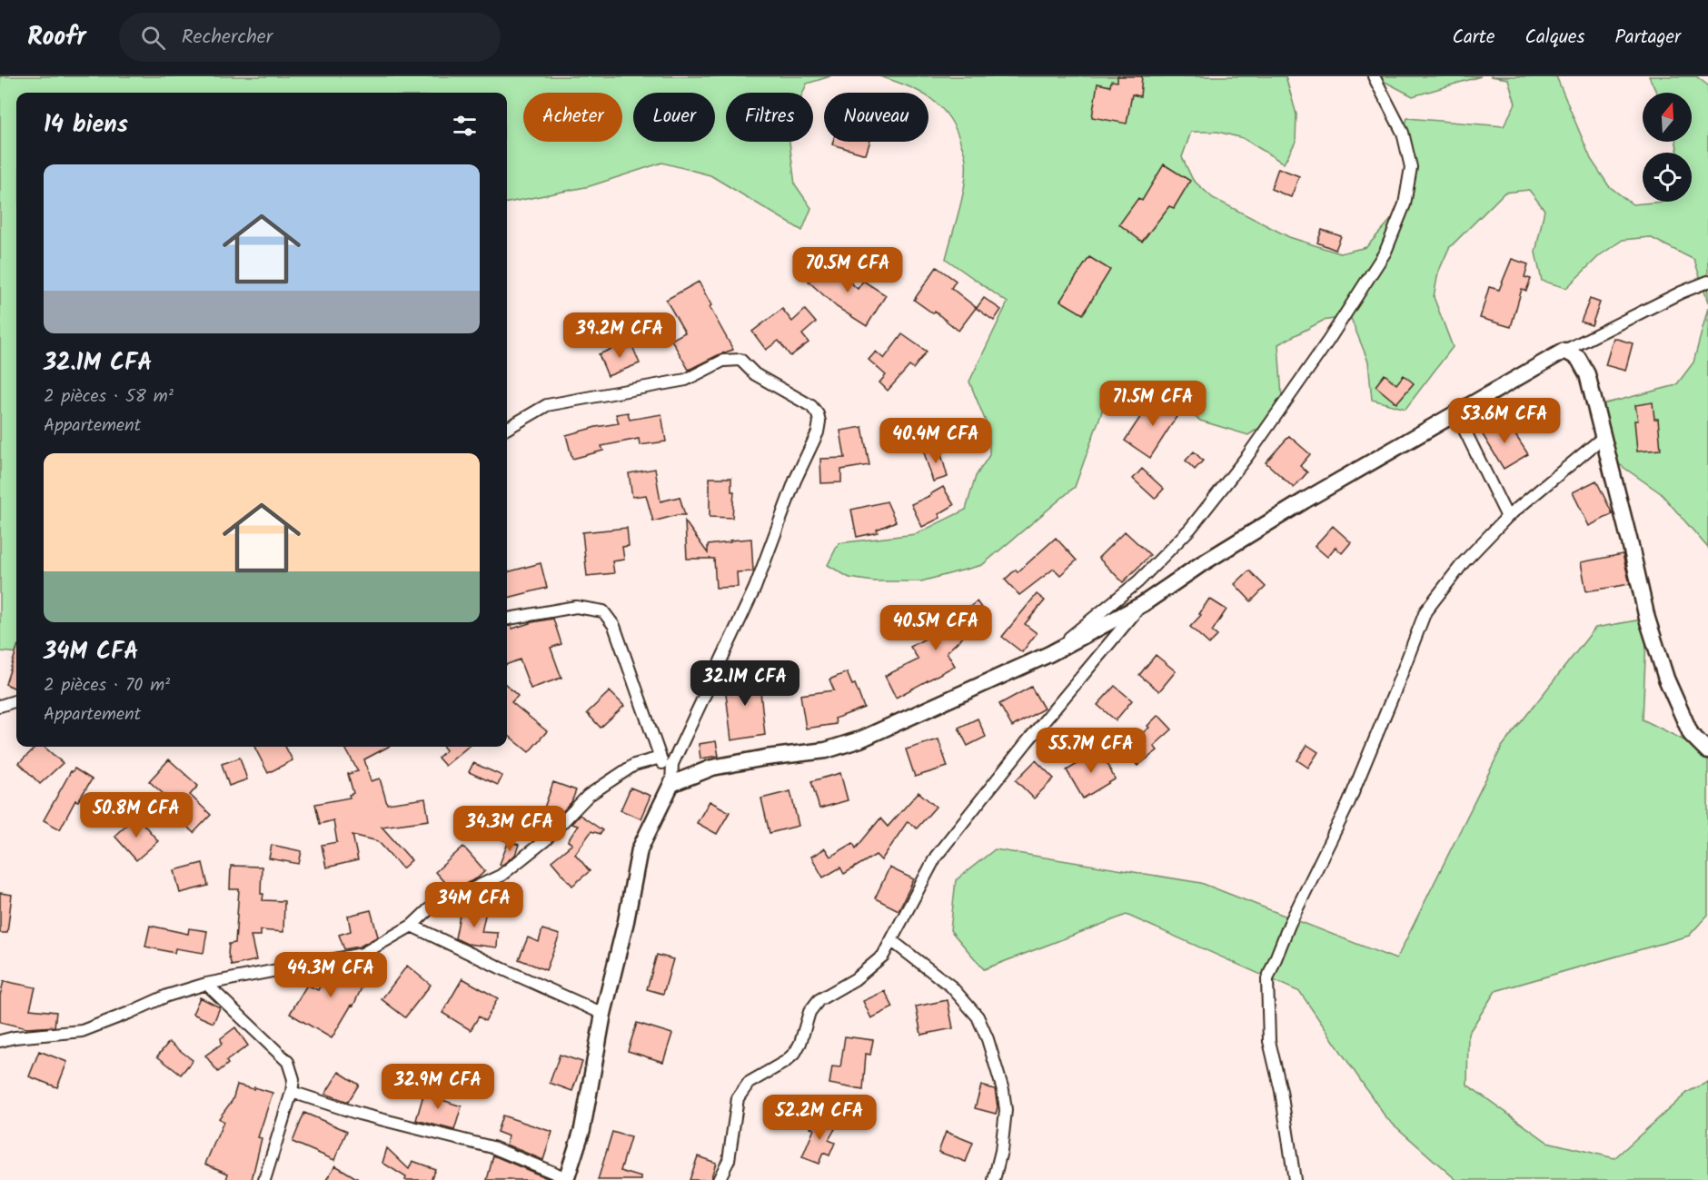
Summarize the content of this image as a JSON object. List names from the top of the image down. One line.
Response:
{"north":"top","page":{"header":"Roofr","search":"Rechercher","nav":["Carte","Calques","Partager"],"chip":["Acheter","Louer","Filtres","Nouveau"],"heading":"14 biens","list":[{"name":"32.1M CFA","note":"2 pièces · 58 m² · Appartement"},{"name":"34M CFA","note":"2 pièces · 70 m² · Appartement"}],"price":["70.5M CFA","39.2M CFA","71.5M CFA","53.6M CFA","40.4M CFA","40.5M CFA","32.1M CFA","55.7M CFA","50.8M CFA","34.3M CFA","34M CFA","44.3M CFA","32.9M CFA","52.2M CFA"]}}
